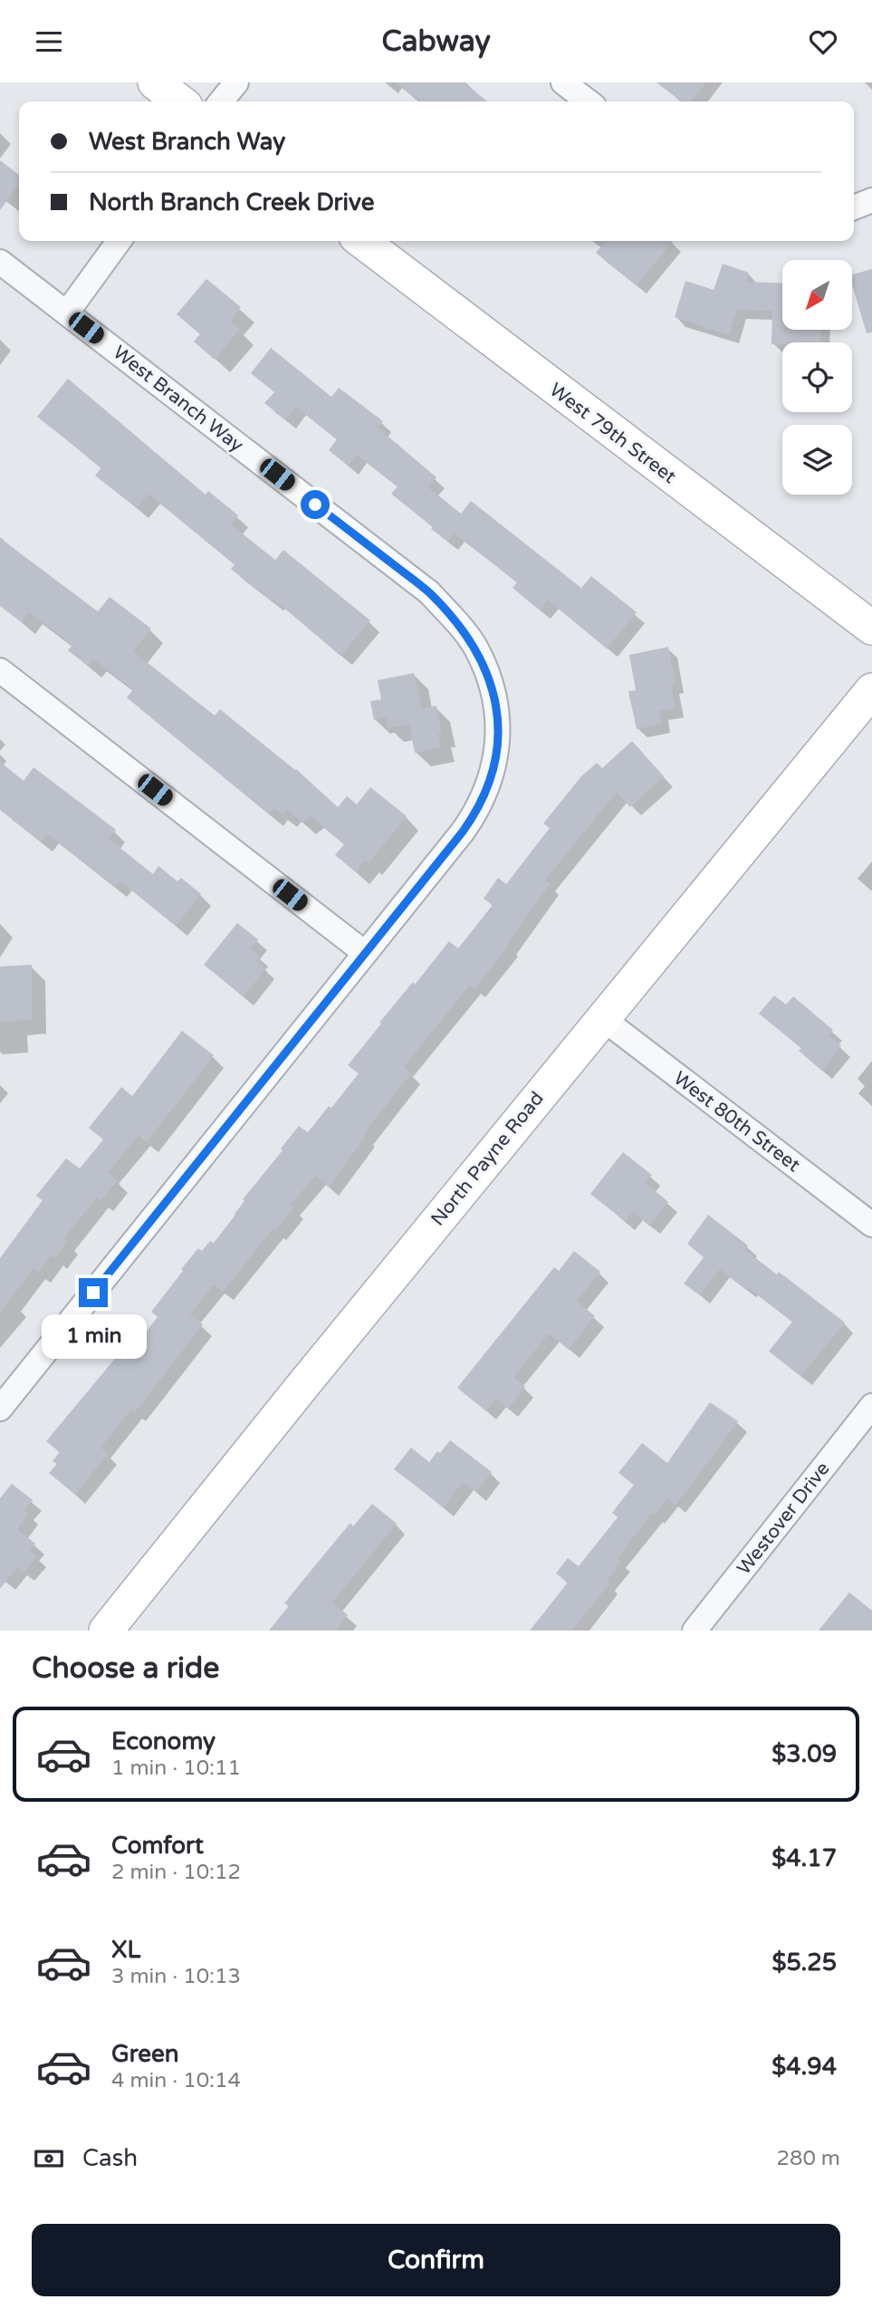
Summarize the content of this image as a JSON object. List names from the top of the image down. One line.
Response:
{"streets":{"street":["West Branch Way","West 79th Street","West 80th Street","North Payne Road","Westover Drive"]},"crossings":[["West 80th Street","North Payne Road"]],"north":"bottom left","page":{"header":"Cabway","banner":["West Branch Way","North Branch Creek Drive"],"bubble":"1 min","heading":"Choose a ride","list":[{"name":"Economy","note":"1 min · 10:11","value":"$3.09"},{"name":"Comfort","note":"2 min · 10:12","value":"$4.17"},{"name":"XL","note":"3 min · 10:13","value":"$5.25"},{"name":"Green","note":"4 min · 10:14","value":"$4.94"}],"pay":["Cash","280 m"],"buttons":"Confirm"}}
